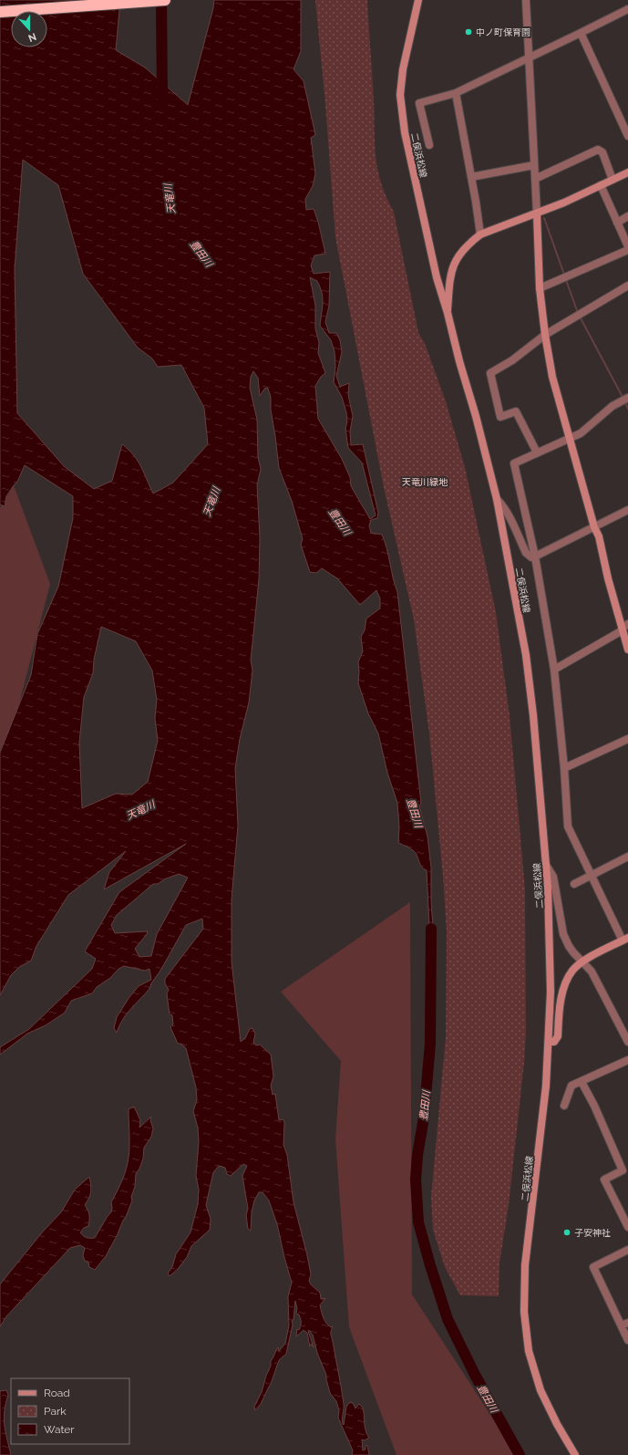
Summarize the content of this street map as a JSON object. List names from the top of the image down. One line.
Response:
{"streets":{"main road":["二俣浜松線"]},"water":["天竜川","豊田川"],"parks":["天竜川緑地"],"places":["中ノ町保育園","子安神社"],"legend":["Road","Park","Water"],"north":"bottom"}
